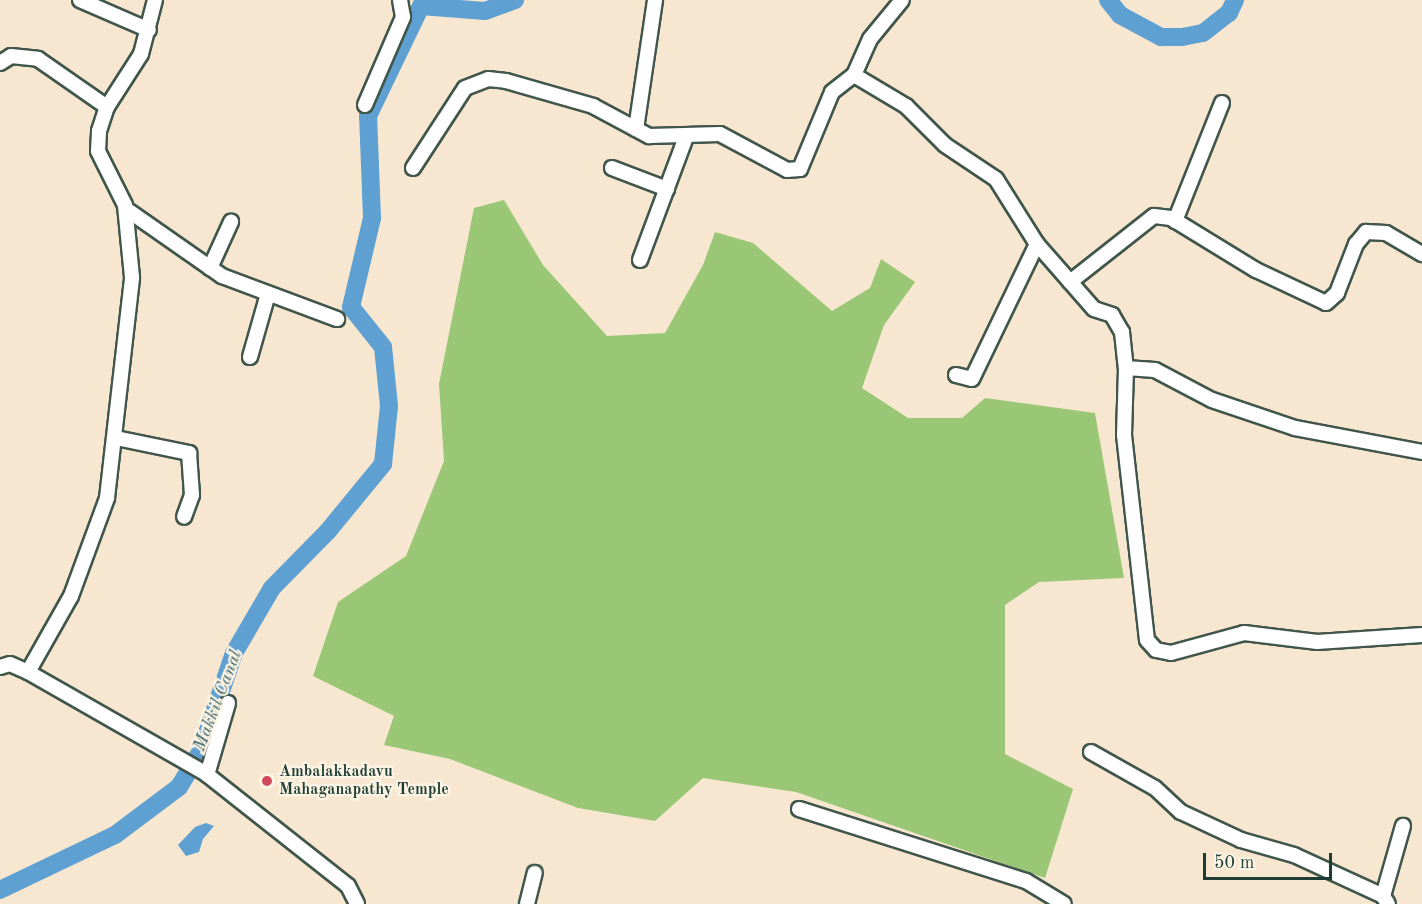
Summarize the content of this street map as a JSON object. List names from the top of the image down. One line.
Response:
{"water":["Makkil Canal"],"places":["Ambalakkadavu Mahaganapathy Temple"],"scale_bar":"50 m"}
